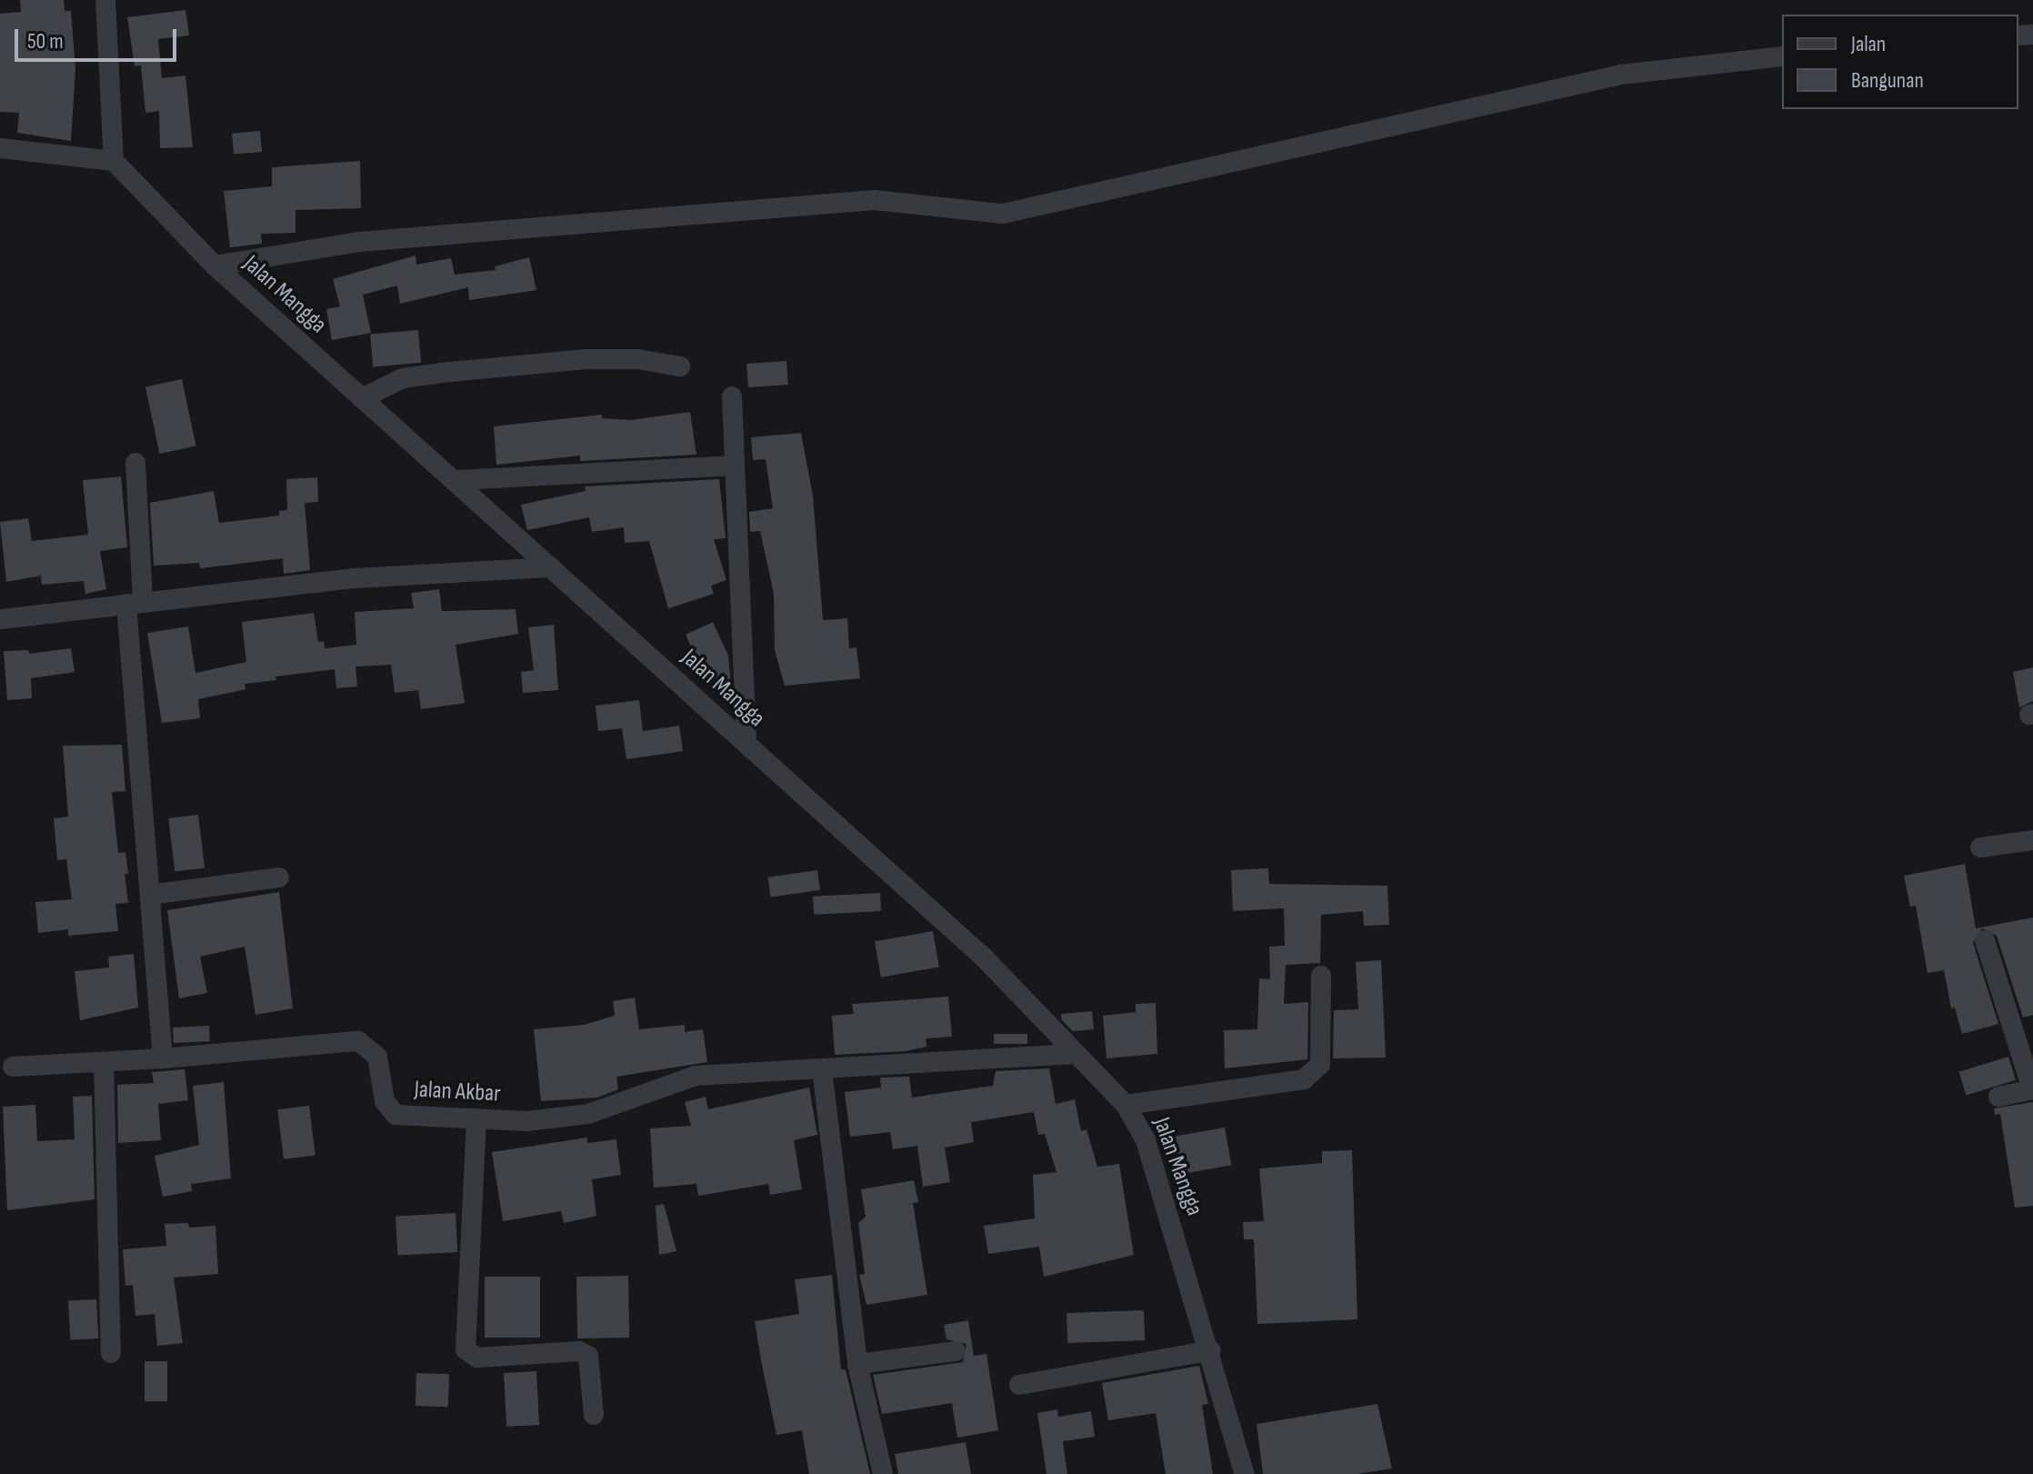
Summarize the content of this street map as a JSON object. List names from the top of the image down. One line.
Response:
{"streets":{"street":["Jalan Mangga","Jalan Akbar"]},"crossings":[["Jalan Mangga","Jalan Akbar"]],"legend":["Jalan","Bangunan"],"scale_bar":"50 m"}
